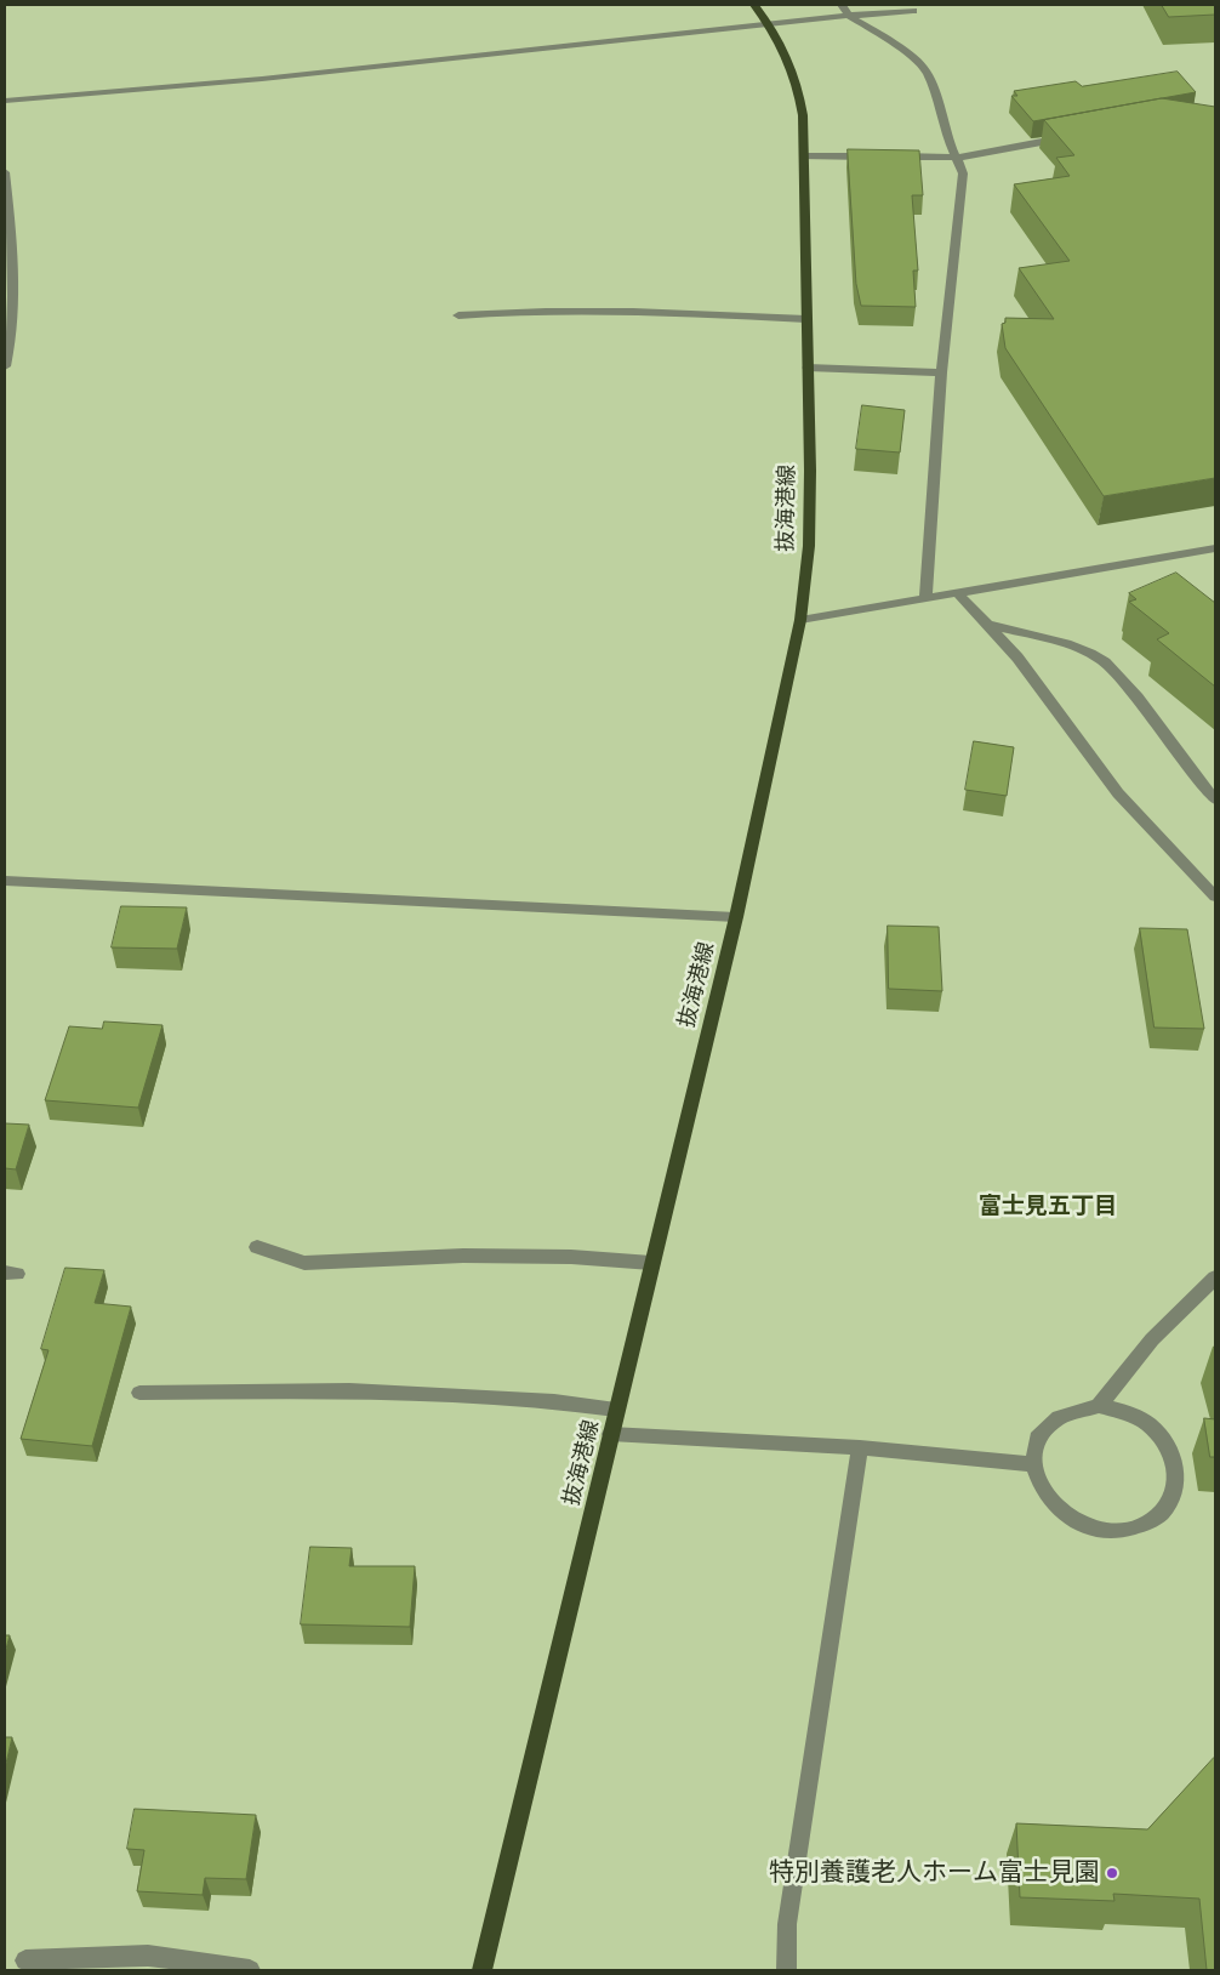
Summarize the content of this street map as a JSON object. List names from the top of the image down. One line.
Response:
{"streets":{"main road":["抜海港線"]},"districts":["富士見五丁目"],"places":["特別養護老人ホーム富士見園"]}
